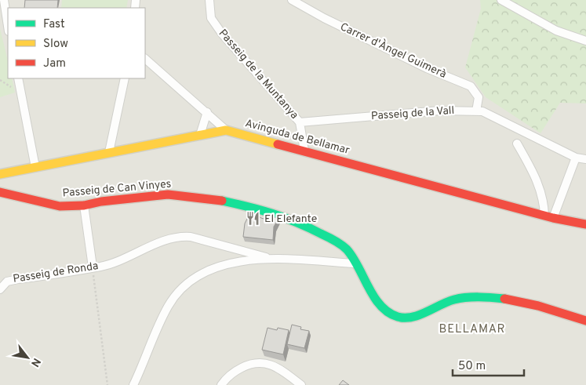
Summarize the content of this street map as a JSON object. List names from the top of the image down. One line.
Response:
{"streets":{"street":["Carrer d'Àngel Guimerà","Passeig de la Muntanya","Passeig de la Vall","Avinguda de Bellamar","Passeig de Can Vinyes","Passeig de Ronda"]},"crossings":[["Carrer d'Àngel Guimerà","Passeig de la Vall"],["Passeig de la Muntanya","Passeig de la Vall"],["Passeig de la Muntanya","Avinguda de Bellamar"]],"districts":["BELLAMAR"],"places":{"restaurant":["El Elefante"]},"legend":["Fast","Slow","Jam"],"scale_bar":"50 m","north":"bottom right"}
